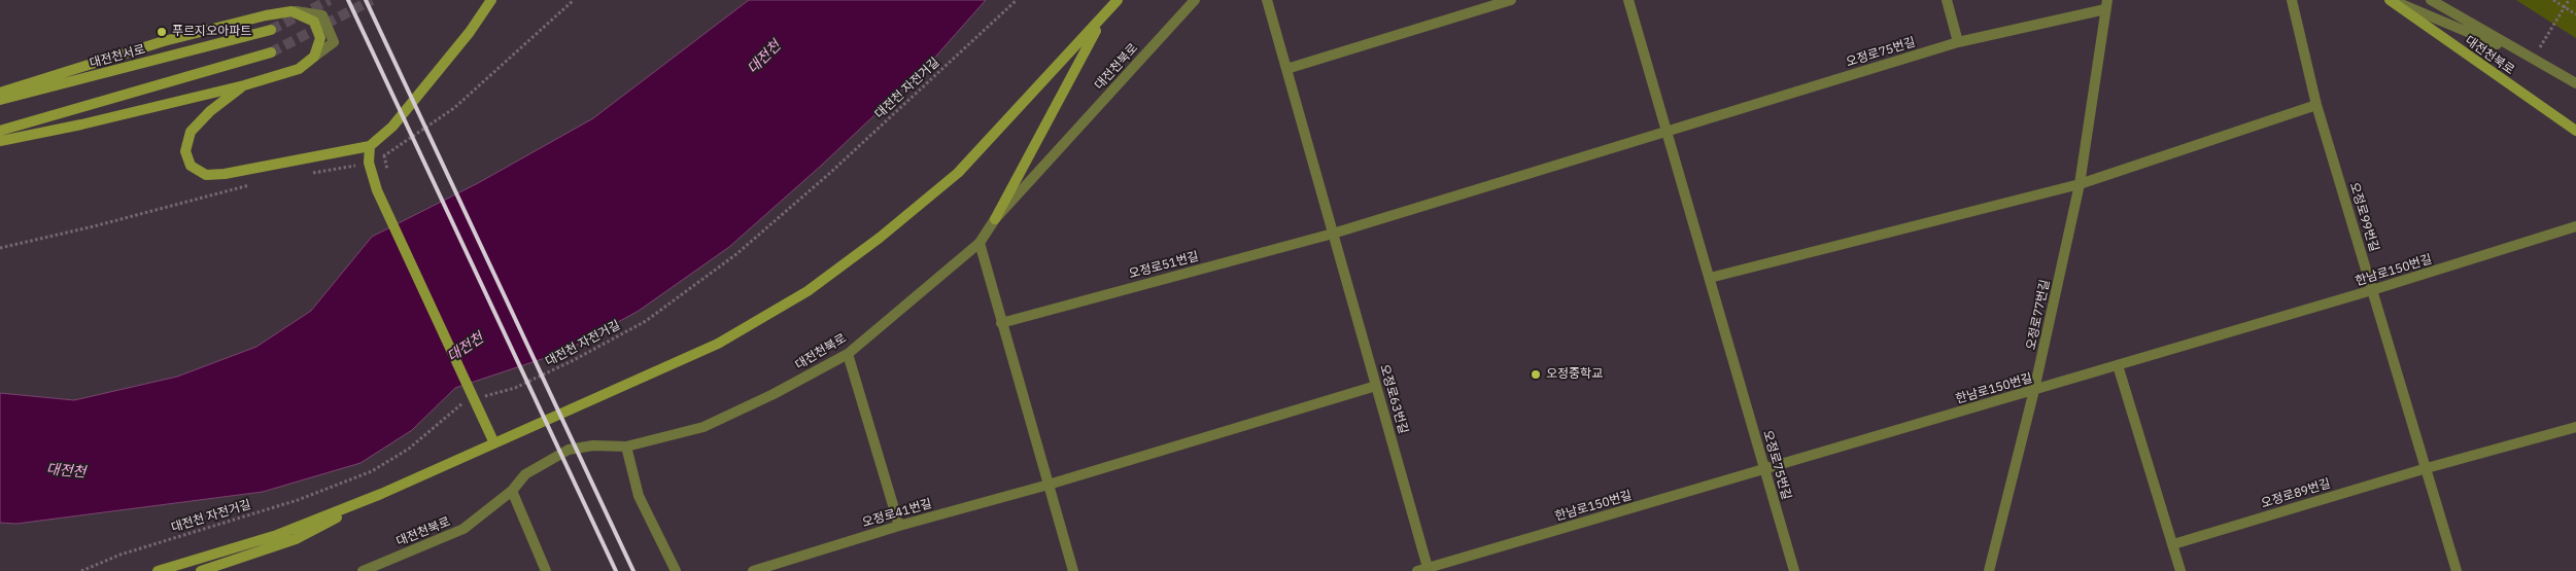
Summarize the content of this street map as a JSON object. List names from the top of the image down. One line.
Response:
{"streets":{"main road":["대전천북로","대전천서로"],"street":["오정로75번길","오정로99번길","오정로51번길","한남로150번길","오정로77번길","오정로63번길","오정로89번길","오정로41번길"],"path":["대전천 자전거길"]},"crossings":[["오정로75번길","한남로150번길"],["오정로75번길","오정로77번길"],["오정로99번길","한남로150번길"],["오정로99번길","오정로89번길"],["오정로51번길","오정로63번길"],["한남로150번길","오정로77번길"],["한남로150번길","오정로63번길"]],"water":["대전천"],"places":["푸르지오아파트","오정중학교"]}
